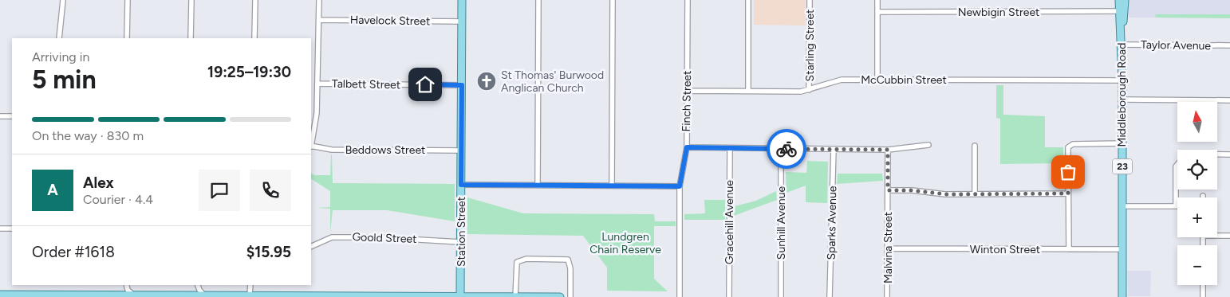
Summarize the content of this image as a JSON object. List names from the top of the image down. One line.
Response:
{"streets":{"main road":["Middleborough Road","23","Station Street"],"street":["Newbigin Street","Havelock Street","Starling Street","Taylor Avenue","McCubbin Street","Talbett Street","Finch Street","Beddows Street","Gracehill Avenue","Sunhill Avenue","Sparks Avenue","Goold Street","Malvina Street","Winton Street"]},"crossings":[["Newbigin Street","Middleborough Road"],["Havelock Street","Station Street"],["Starling Street","McCubbin Street"],["Taylor Avenue","Middleborough Road"],["McCubbin Street","Middleborough Road"],["McCubbin Street","Finch Street"],["Talbett Street","Station Street"],["Middleborough Road","Winton Street"],["Beddows Street","Station Street"],["Station Street","Goold Street"],["Malvina Street","Winton Street"]],"parks":["Lundgren Chain Reserve"],"places":{"church":["St Thomas' Burwood Anglican Church"]},"north":"top","page":{"heading":["5 min","Arriving in","19:25–19:30"],"panel":["Alex","Courier · 4.4","Order #1618","$15.95"],"map_buttons":["+","−"],"bar":"On the way · 830 m","round":"A"}}
